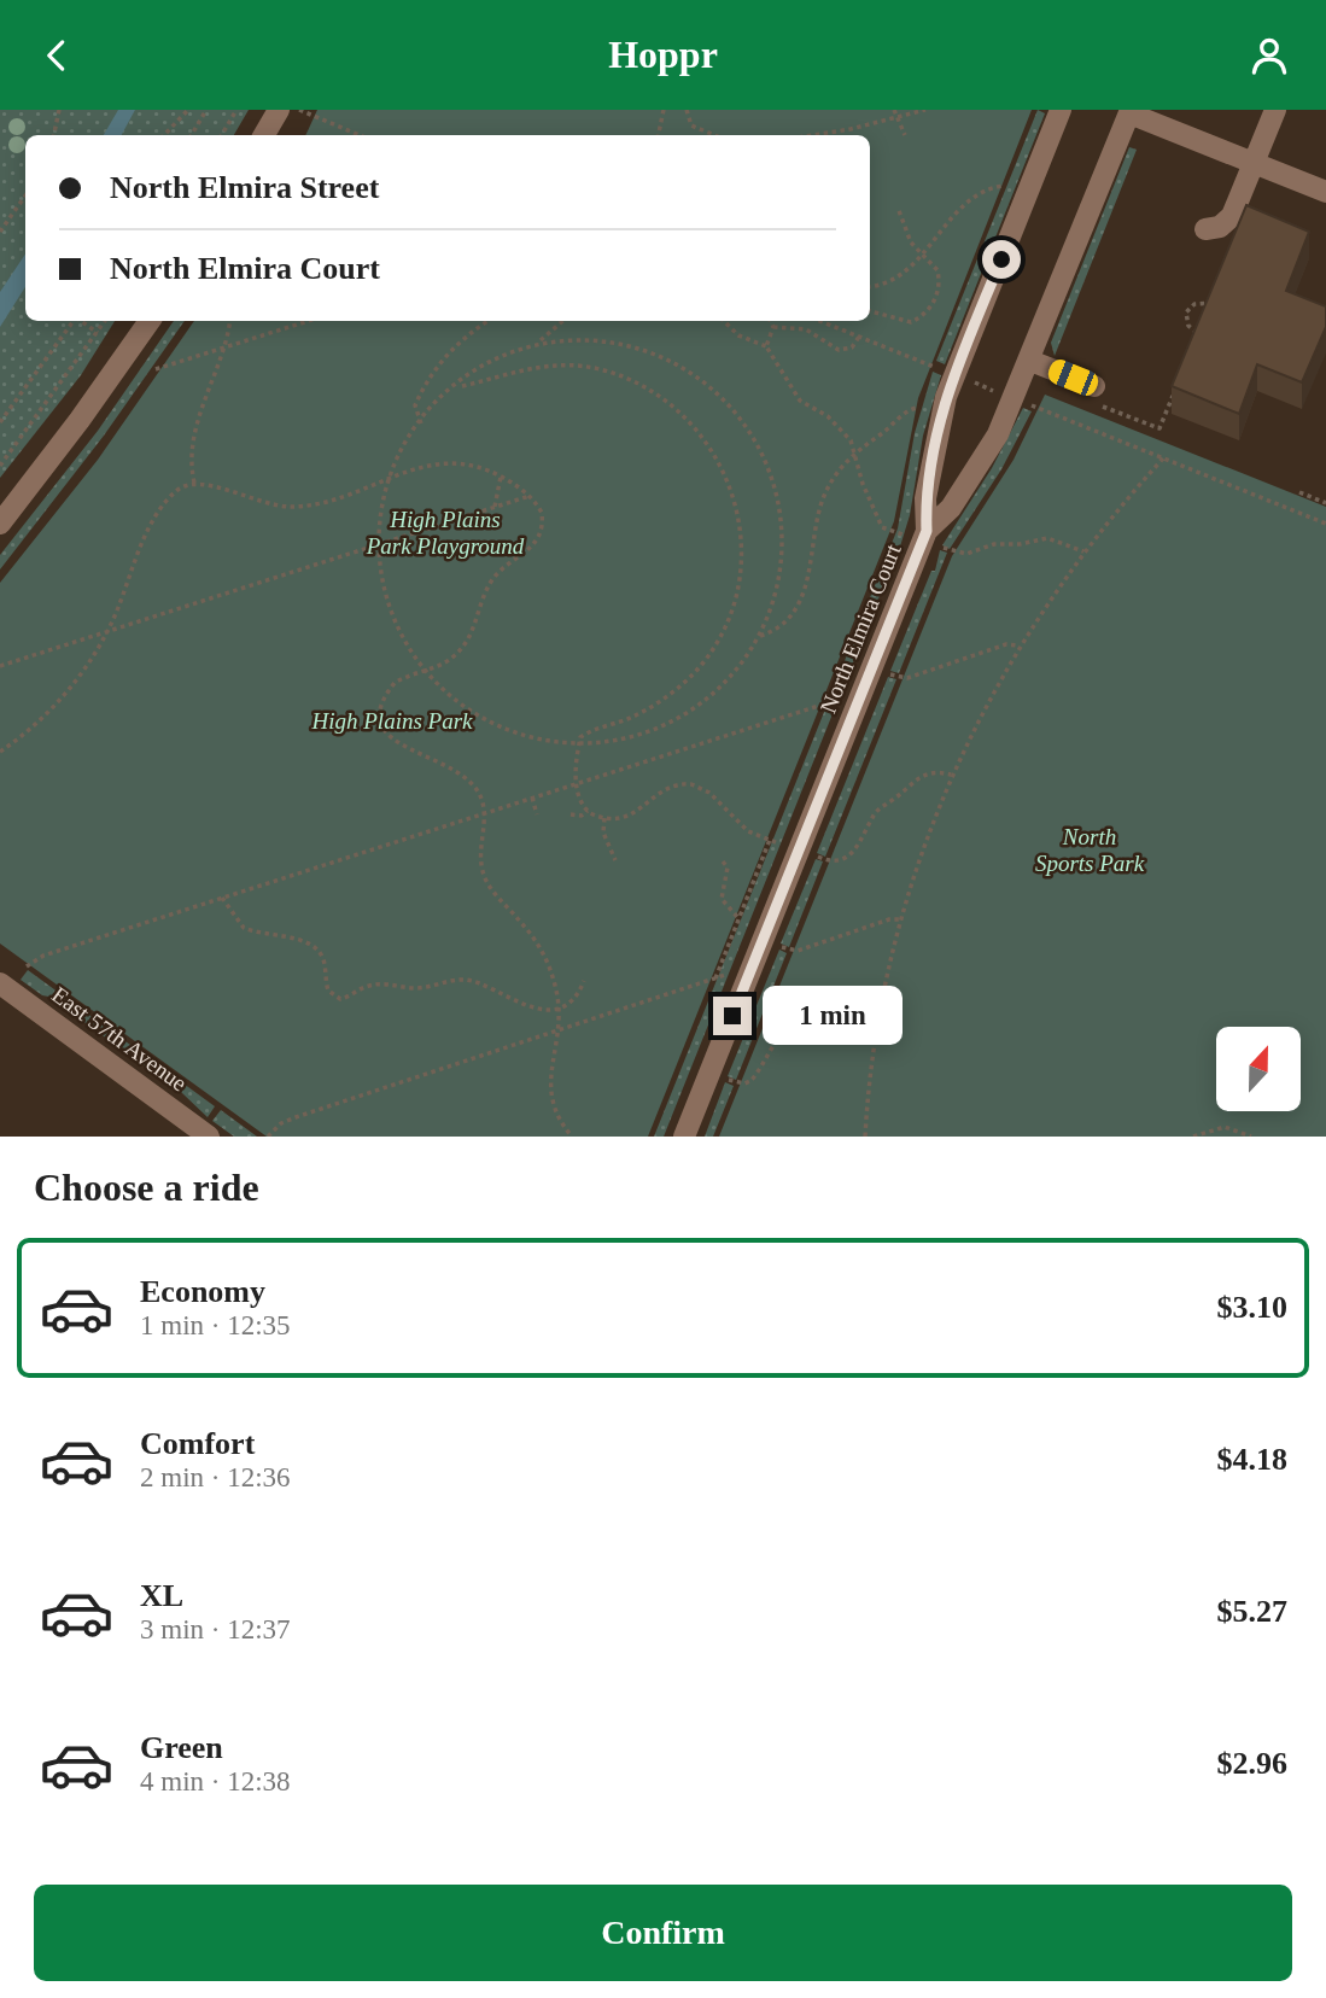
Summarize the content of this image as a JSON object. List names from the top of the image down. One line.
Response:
{"streets":{"street":["North Elmira Court","East 57th Avenue"]},"parks":["High Plains Park Playground","High Plains Park","North Sports Park"],"north":"top","page":{"header":"Hoppr","banner":["North Elmira Street","North Elmira Court"],"bubble":"1 min","heading":"Choose a ride","list":[{"name":"Economy","note":"1 min · 12:35","value":"$3.10"},{"name":"Comfort","note":"2 min · 12:36","value":"$4.18"},{"name":"XL","note":"3 min · 12:37","value":"$5.27"},{"name":"Green","note":"4 min · 12:38","value":"$2.96"}],"buttons":"Confirm"}}
